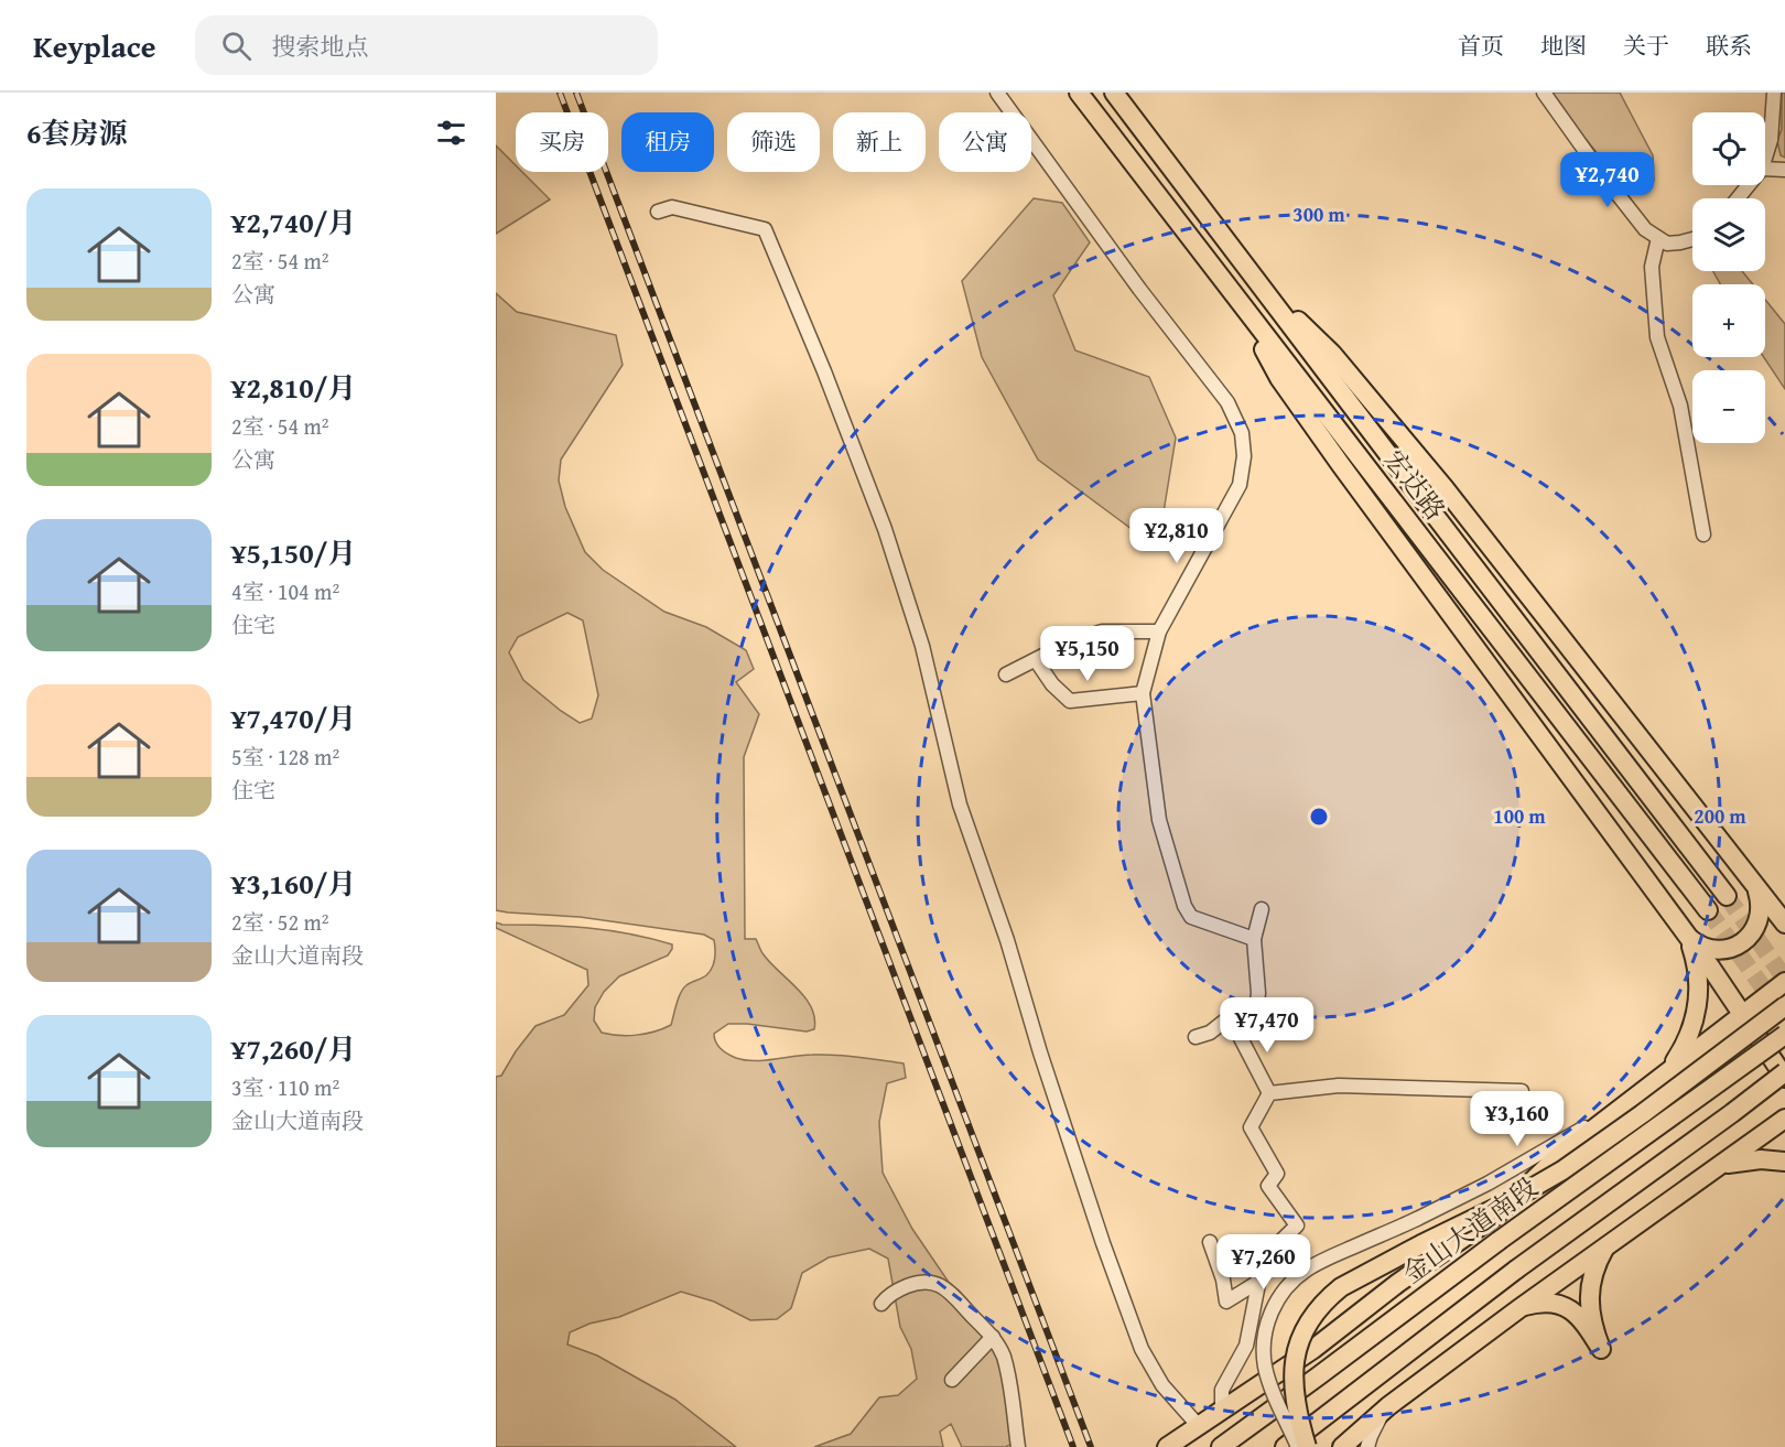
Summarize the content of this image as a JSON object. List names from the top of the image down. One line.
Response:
{"streets":{"main road":["宏达路","金山大道南段"]},"page":{"header":"Keyplace","search":"搜索地点","nav":["首页","地图","关于","联系"],"heading":"6套房源","map_buttons":["+","−"],"chip":["买房","租房","筛选","新上","公寓"],"price":["¥2,740","¥2,810","¥5,150","¥7,470","¥3,160","¥7,260"],"list":[{"name":"¥2,740/月","note":"2室 · 54 m² · 公寓"},{"name":"¥2,810/月","note":"2室 · 54 m² · 公寓"},{"name":"¥5,150/月","note":"4室 · 104 m² · 住宅"},{"name":"¥7,470/月","note":"5室 · 128 m² · 住宅"},{"name":"¥3,160/月","note":"2室 · 52 m² · 金山大道南段"},{"name":"¥7,260/月","note":"3室 · 110 m² · 金山大道南段"}]},"rings":["300 m","100 m","200 m"]}
